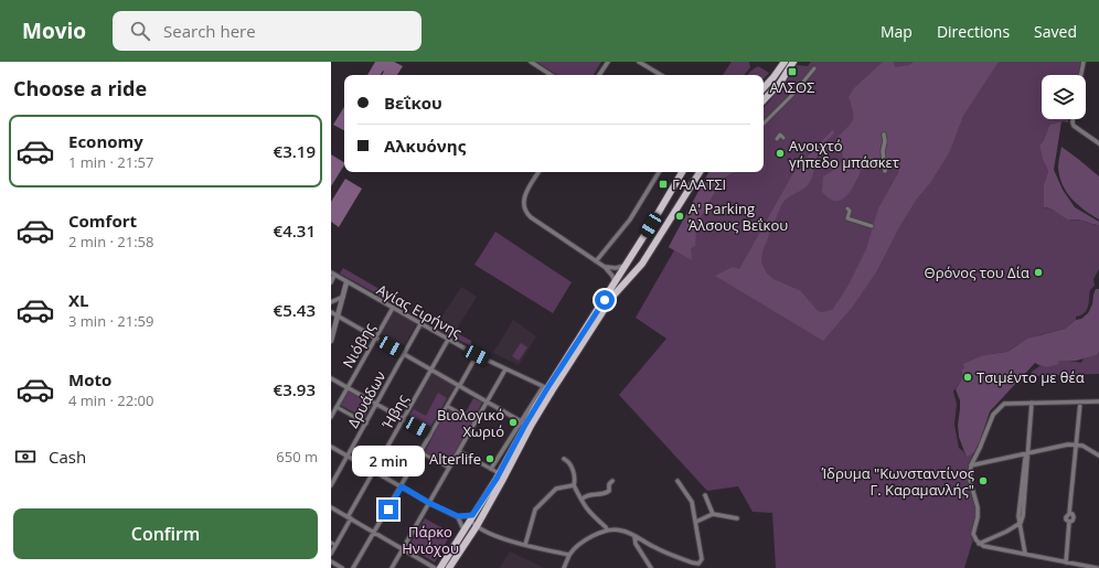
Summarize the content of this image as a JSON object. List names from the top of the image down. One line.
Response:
{"streets":{"street":["Αγίας Ειρήνης","Νιόβης","Δρυάδων","Ήβης"]},"crossings":[["Αγίας Ειρήνης","Νιόβης"],["Αγίας Ειρήνης","Δρυάδων"],["Αγίας Ειρήνης","Ήβης"]],"parks":["Πάρκο Ηνιόχου"],"places":{"transit":["ΑΛΣΟΣ","ΓΑΛΑΤΣΙ"],"other":["Ανοιχτό γήπεδο μπάσκετ","Α' Parking Άλσους Βεΐκου","Θρόνος του Δία","Τσιμέντο με θέα","Βιολογικό Χωριό","Alterlife","Ίδρυμα \"Κωνσταντίνος Γ. Καραμανλής\""]},"page":{"header":"Movio","search":"Search here","nav":["Map","Directions","Saved"],"heading":"Choose a ride","banner":["Βεΐκου","Αλκυόνης"],"list":[{"name":"Economy","note":"1 min · 21:57","value":"€3.19"},{"name":"Comfort","note":"2 min · 21:58","value":"€4.31"},{"name":"XL","note":"3 min · 21:59","value":"€5.43"},{"name":"Moto","note":"4 min · 22:00","value":"€3.93"}],"pay":["Cash","650 m"],"bubble":"2 min","buttons":"Confirm"}}
